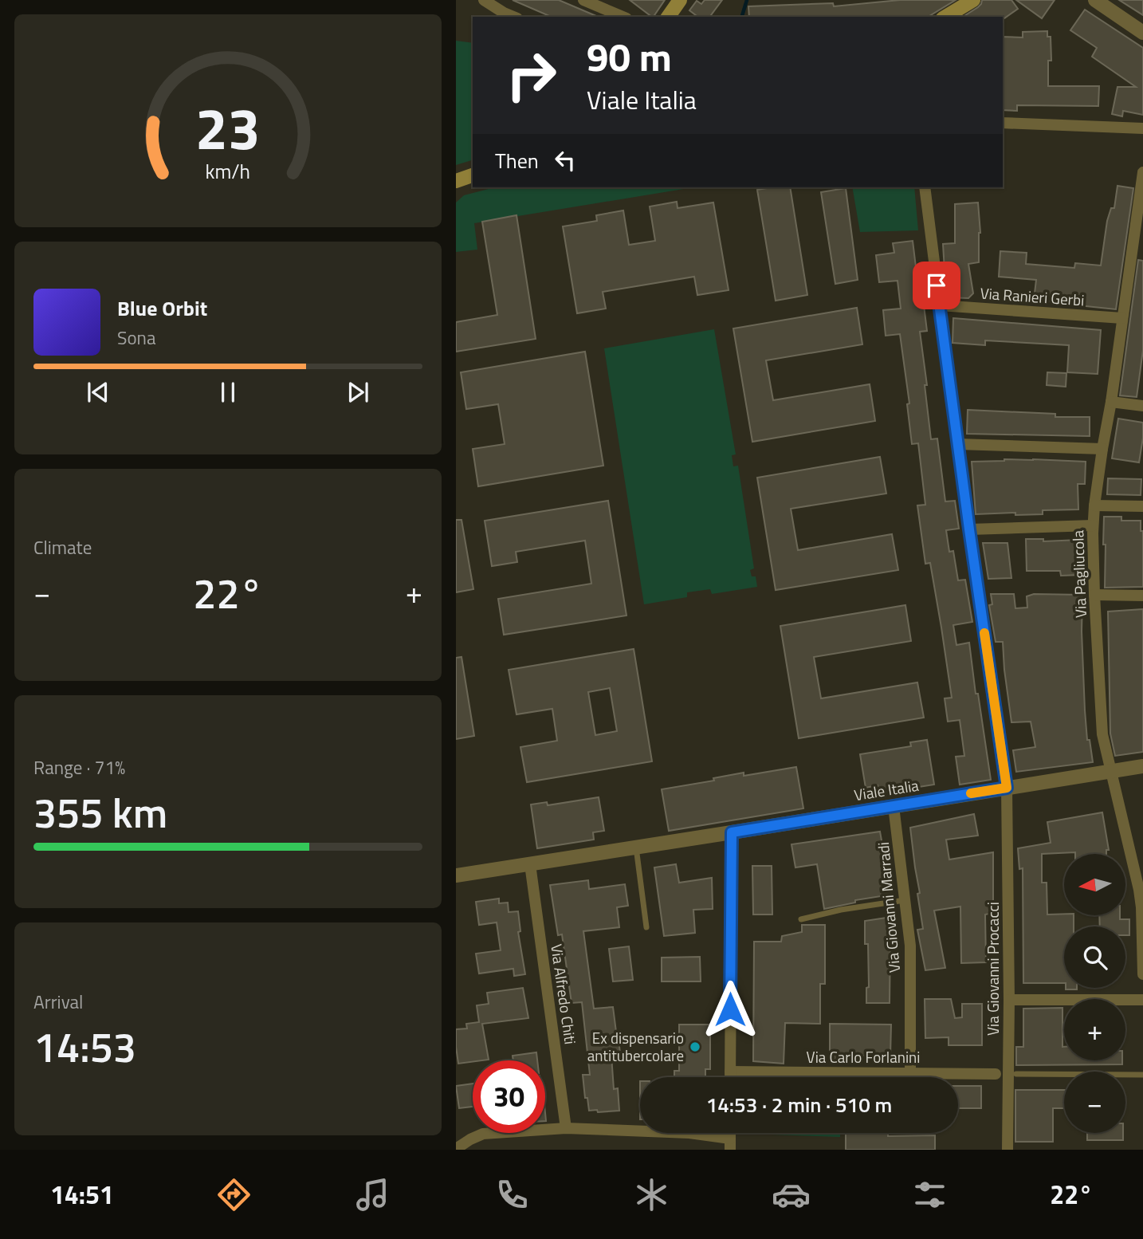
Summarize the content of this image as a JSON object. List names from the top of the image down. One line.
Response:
{"streets":{"street":["Via Ranieri Gerbi","Via Pagliucola","Viale Italia","Via Giovanni Marradi","Via Giovanni Procacci","Via Alfredo Chiti","Via Carlo Forlanini"]},"crossings":[["Via Ranieri Gerbi","Via Pagliucola"],["Via Ranieri Gerbi","Via Giovanni Procacci"],["Via Pagliucola","Viale Italia"],["Viale Italia","Via Giovanni Marradi"],["Viale Italia","Via Giovanni Procacci"],["Viale Italia","Via Alfredo Chiti"],["Via Giovanni Marradi","Via Carlo Forlanini"]],"places":["Ex dispensario antitubercolare"],"north":"left","page":{"turn":["90 m","Viale Italia"],"then":"Then","song":["Blue Orbit","Sona"],"tile":["Climate",["Range · 71%","355 km"],["Arrival","14:53"]],"heat":["−","22°","+"],"map_buttons":["+","−"],"limit":"30","trip":"14:53 · 2 min · 510 m","tabs":["14:51","22°"],"gauge":["23","km/h"]}}
